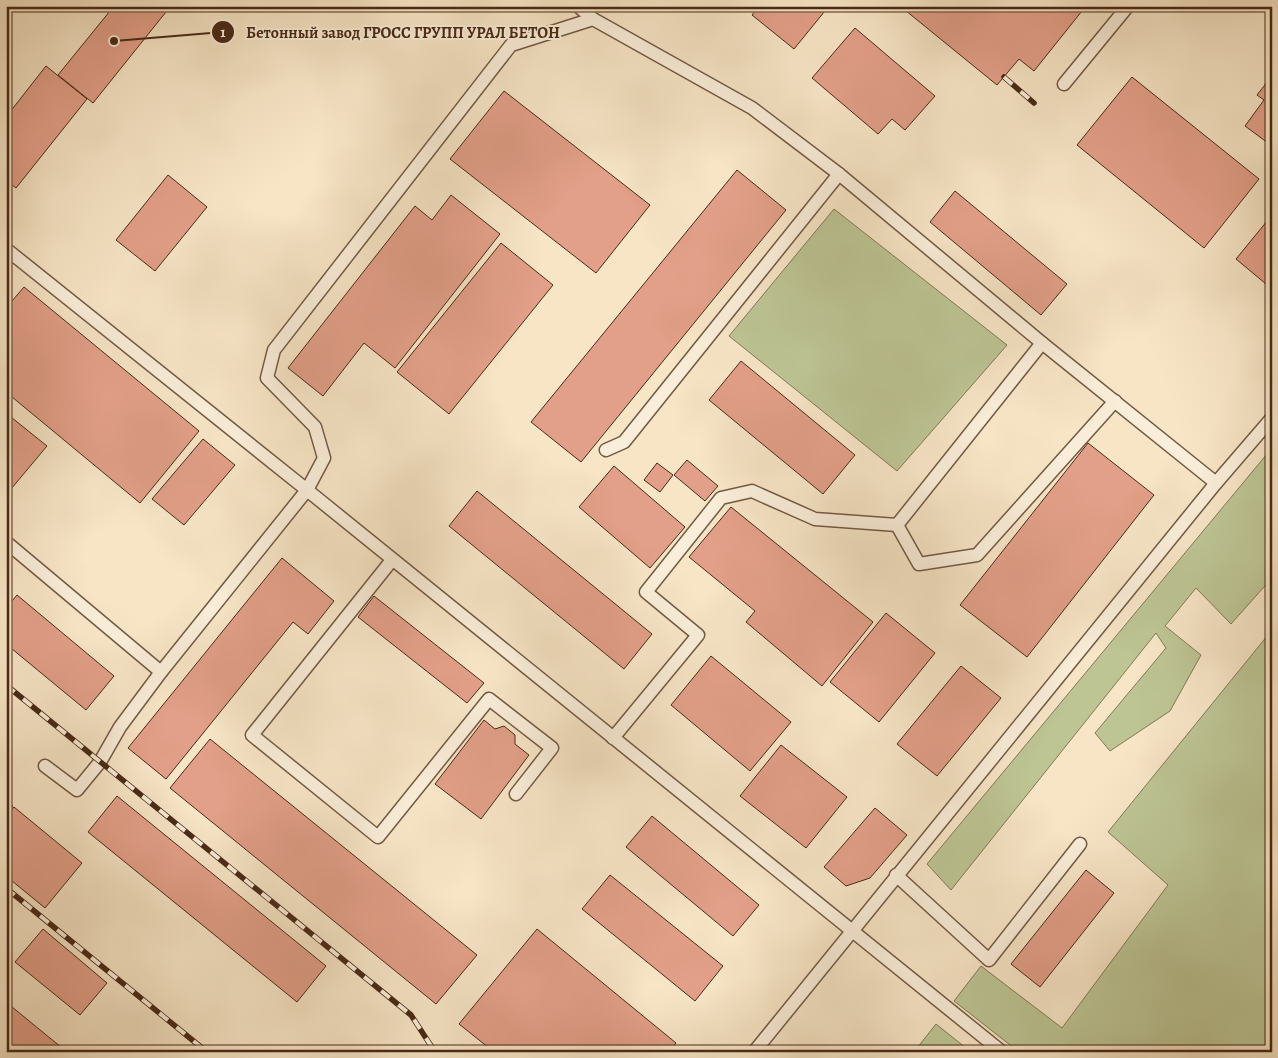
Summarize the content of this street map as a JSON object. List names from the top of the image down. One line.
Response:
{"places":["Бетонный завод ГРОСС ГРУПП УРАЛ БЕТОН"]}
